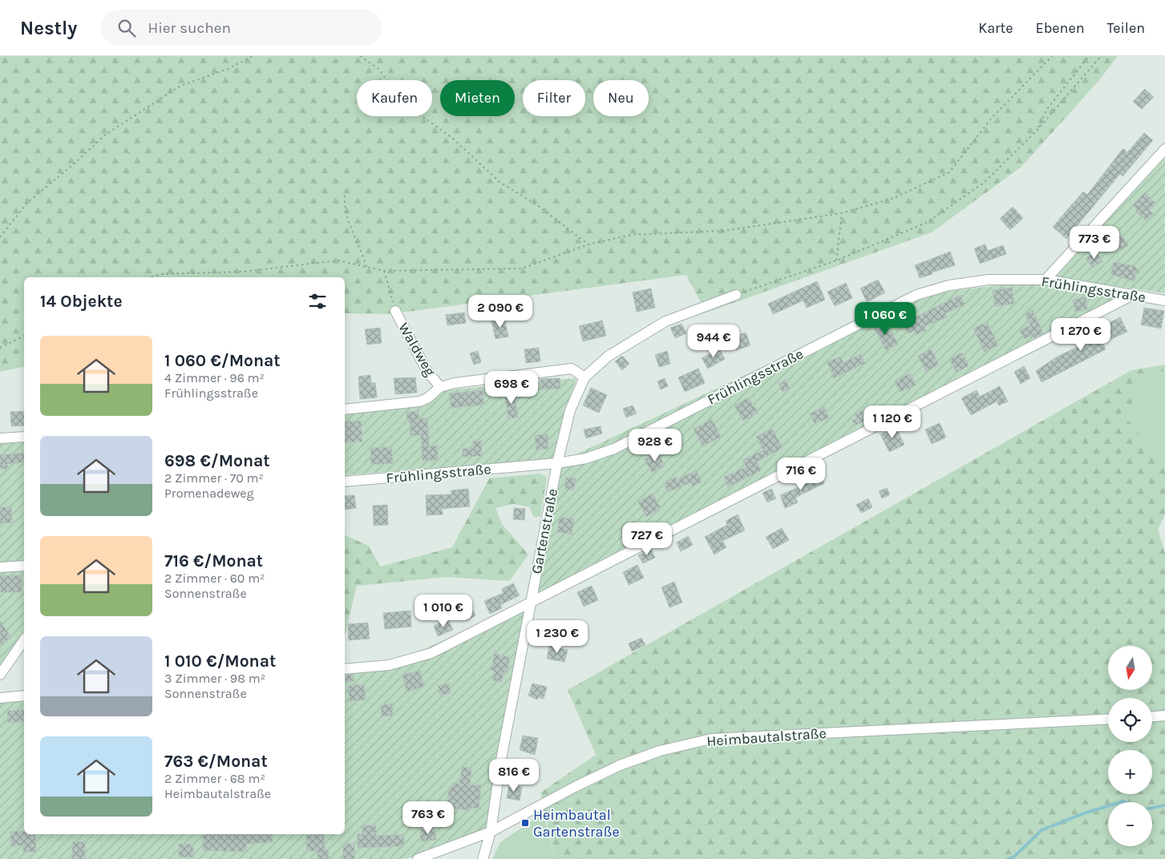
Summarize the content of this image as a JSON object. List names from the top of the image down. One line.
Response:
{"streets":{"street":["Frühlingsstraße","Waldweg","Gartenstraße","Heimbautalstraße"]},"crossings":[["Frühlingsstraße","Gartenstraße"],["Gartenstraße","Heimbautalstraße"]],"places":{"transit":["Heimbautal Gartenstraße"]},"north":"bottom","page":{"header":"Nestly","search":"Hier suchen","nav":["Karte","Ebenen","Teilen"],"chip":["Kaufen","Mieten","Filter","Neu"],"price":["773 €","2 090 €","1 060 €","1 270 €","944 €","698 €","1 120 €","928 €","716 €","727 €","1 010 €","1 230 €","816 €","763 €"],"heading":"14 Objekte","list":[{"name":"1 060 €/Monat","note":"4 Zimmer · 96 m² · Frühlingsstraße"},{"name":"698 €/Monat","note":"2 Zimmer · 70 m² · Promenadeweg"},{"name":"716 €/Monat","note":"2 Zimmer · 60 m² · Sonnenstraße"},{"name":"1 010 €/Monat","note":"3 Zimmer · 98 m² · Sonnenstraße"},{"name":"763 €/Monat","note":"2 Zimmer · 68 m² · Heimbautalstraße"}],"map_buttons":["+","−"]}}
